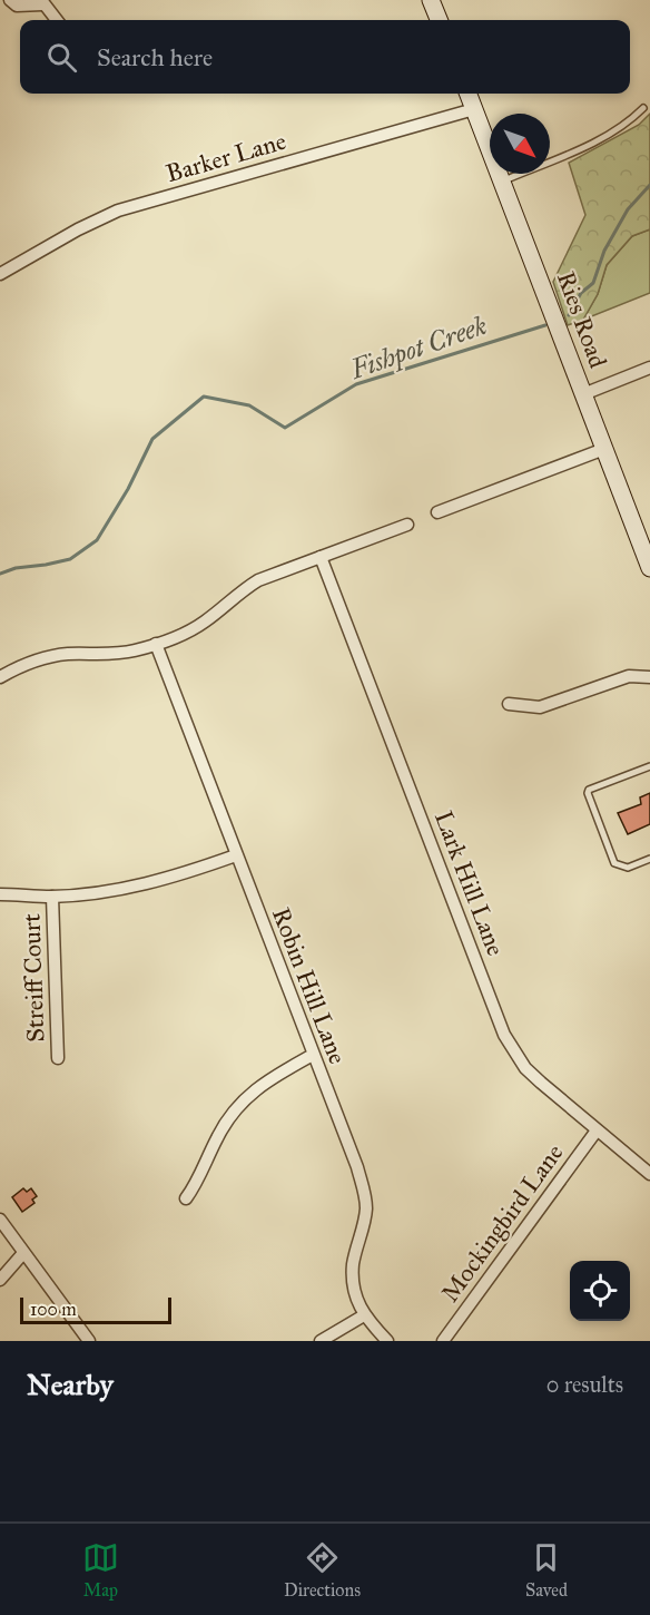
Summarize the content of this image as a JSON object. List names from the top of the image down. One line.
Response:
{"streets":{"street":["Barker Lane","Ries Road","Lark Hill Lane","Streiff Court","Robin Hill Lane","Mockingbird Lane"]},"crossings":[["Barker Lane","Ries Road"],["Lark Hill Lane","Mockingbird Lane"]],"water":["Fishpot Creek"],"scale_bar":"100 m","north":"bottom right","page":{"search":"Search here","scale":"100 m","heading":["Nearby","0 results"],"nav":["Map","Directions","Saved"]}}
